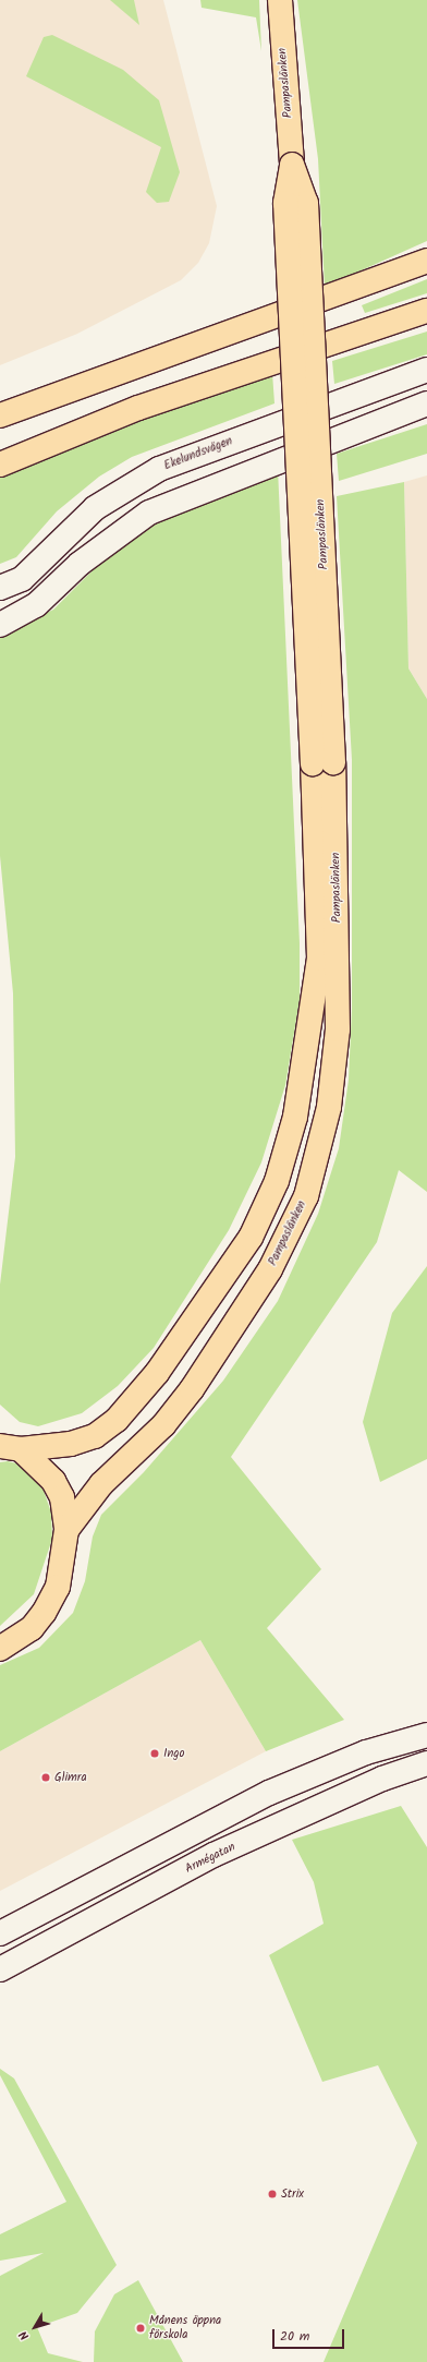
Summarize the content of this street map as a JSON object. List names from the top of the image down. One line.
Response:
{"streets":{"main road":["Pampaslänken"],"street":["Ekelundsvägen","Armégatan"]},"places":["Ingo","Glimra","Strix","Månens öppna förskola"],"scale_bar":"20 m","north":"bottom left"}
